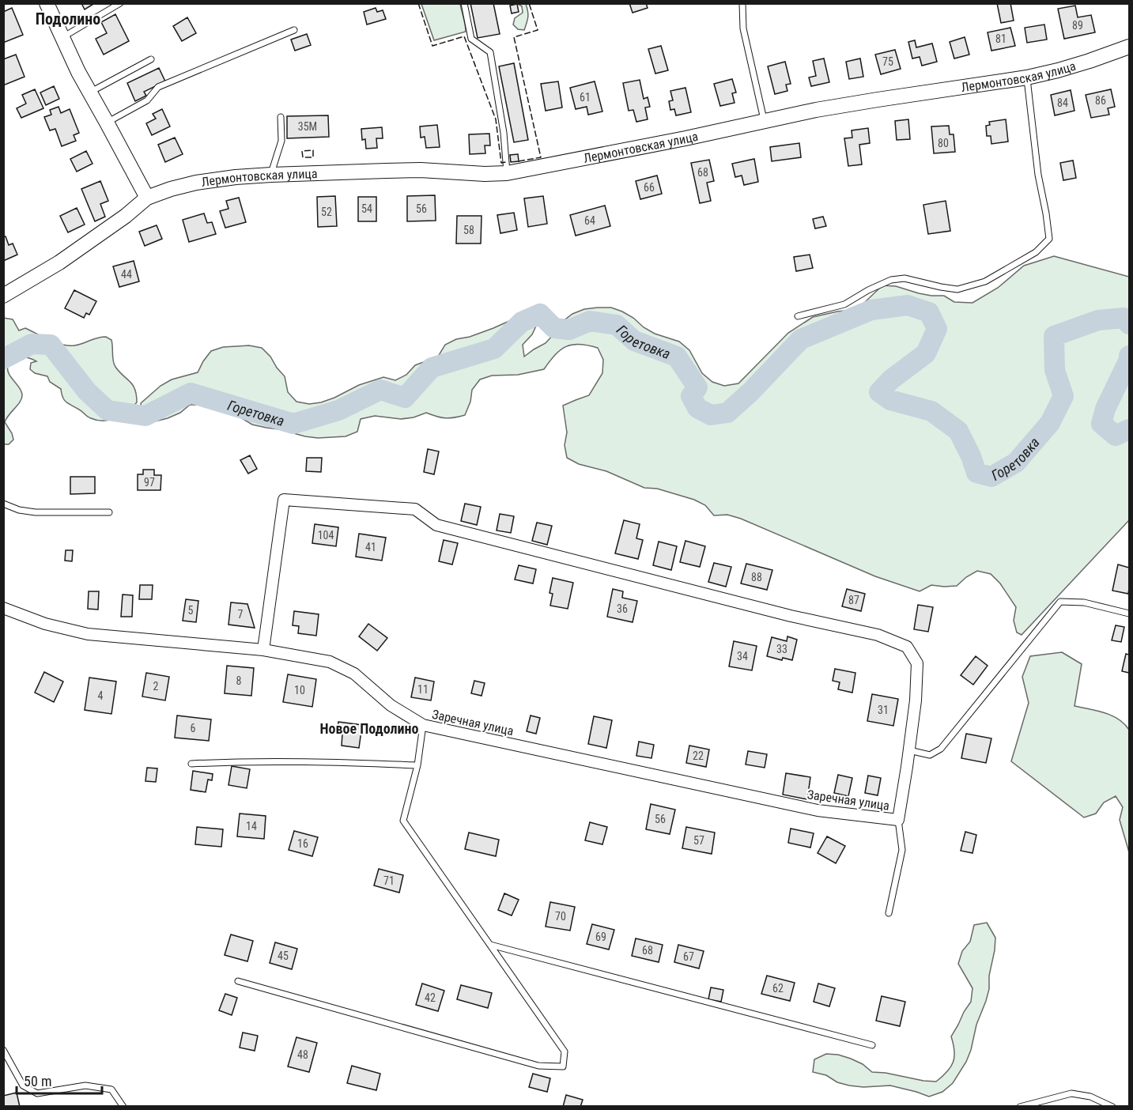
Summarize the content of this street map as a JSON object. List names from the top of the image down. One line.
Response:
{"streets":{"street":["Лермонтовская улица","Заречная улица"]},"districts":["Подолино","Новое Подолино"],"water":["Горетовка"],"house_numbers":["89","81","75","61","86","84","35М","80","68","66","54","56","52","64","58","44","97","104","41","88","87","36","5","7","33","34","8","2","11","10","4","31","6","22","56","14","57","16","71","70","69","68","45","67","62","42","48"],"scale_bar":"50 m"}
